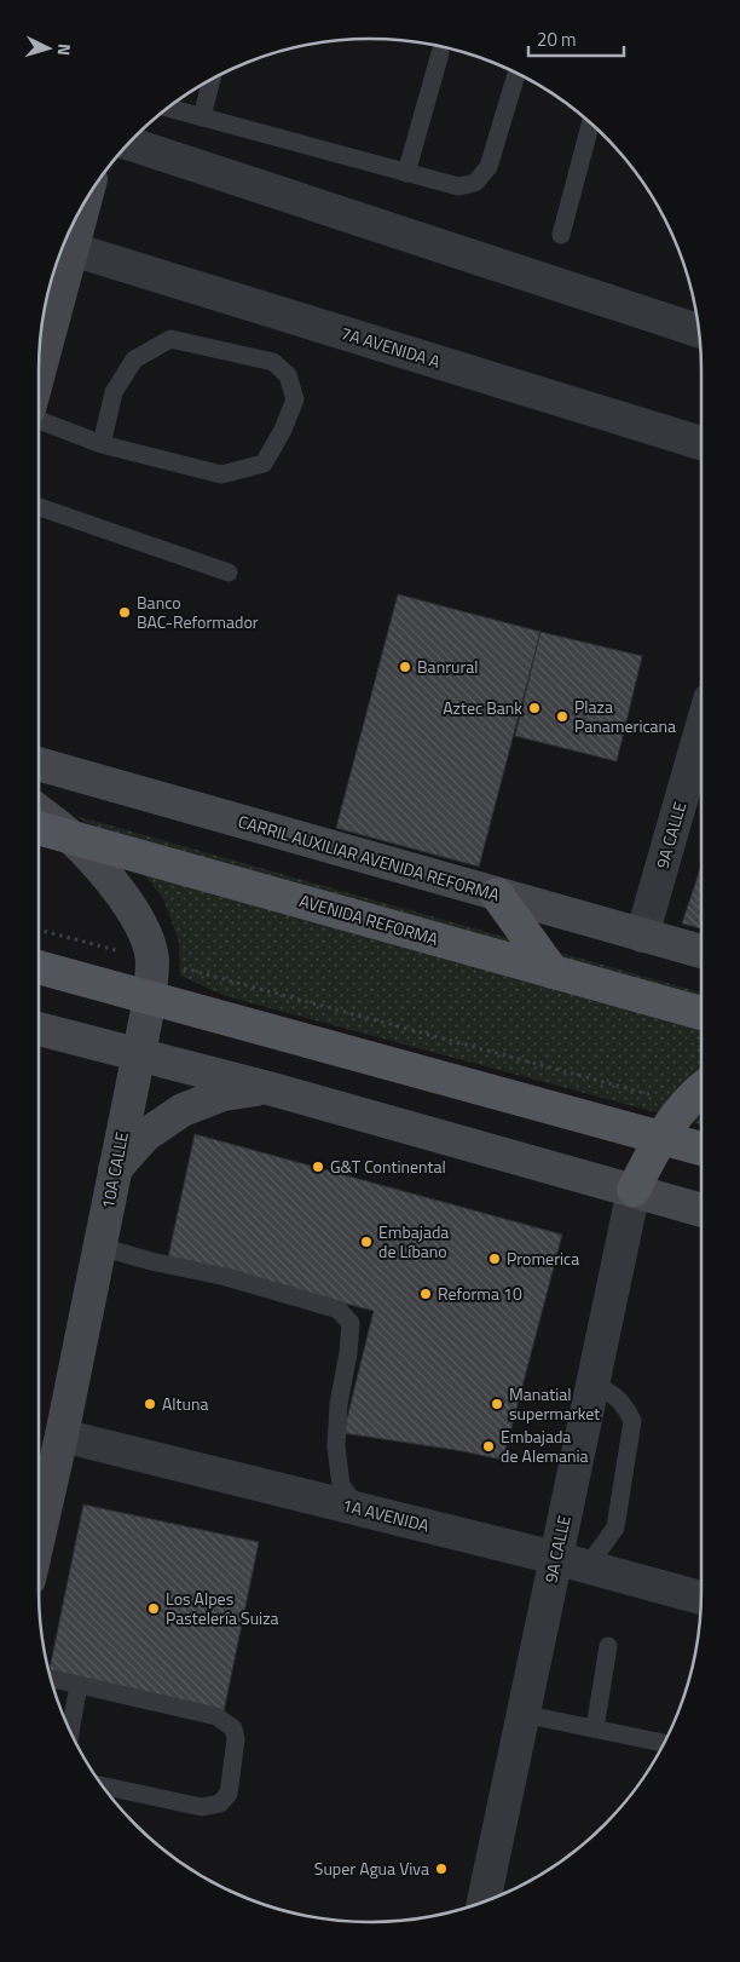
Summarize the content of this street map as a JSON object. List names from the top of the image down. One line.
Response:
{"streets":{"main road":["AVENIDA REFORMA"],"street":["7A AVENIDA A","9A CALLE","CARRIL AUXILIAR AVENIDA REFORMA","10A CALLE","1A AVENIDA"]},"crossings":[["9A CALLE","CARRIL AUXILIAR AVENIDA REFORMA"],["9A CALLE","1A AVENIDA"],["AVENIDA REFORMA","10A CALLE"],["10A CALLE","1A AVENIDA"]],"places":["Banco BAC-Reformador","Banrural","Aztec Bank","Plaza Panamericana","G&T Continental","Embajada de Líbano","Promerica","Reforma 10","Altuna","Manatial supermarket","Embajada de Alemania","Los Alpes Pastelería Suiza","Super Agua Viva"],"scale_bar":"20 m","north":"right"}
